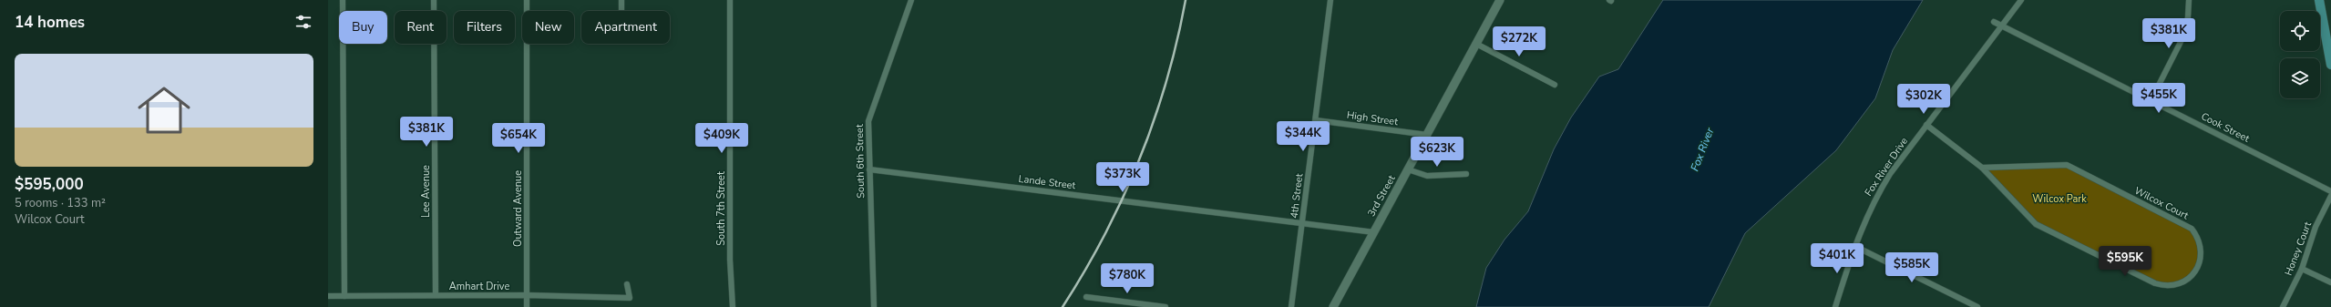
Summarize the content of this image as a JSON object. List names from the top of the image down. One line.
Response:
{"streets":{"main road":["3rd Street"],"street":["High Street","Cook Street","South 6th Street","Fox River Drive","Lande Street","Lee Avenue","4th Street","Wilcox Court","Outward Avenue","South 7th Street","Honey Court","Amhart Drive"]},"crossings":[["High Street","4th Street"],["High Street","3rd Street"],["Cook Street","Fox River Drive"],["South 6th Street","Lande Street"],["Fox River Drive","Wilcox Court"],["Lande Street","4th Street"],["Lande Street","3rd Street"],["Lee Avenue","Amhart Drive"],["Outward Avenue","Amhart Drive"]],"water":["Fox River"],"parks":["Wilcox Park"],"page":{"heading":"14 homes","chip":["Buy","Rent","Filters","New","Apartment"],"price":["$381K","$272K","$455K","$302K","$381K","$344K","$654K","$409K","$623K","$373K","$401K","$595K","$585K","$780K"],"list":[{"name":"$595,000","note":"5 rooms · 133 m² · Wilcox Court"}]}}
